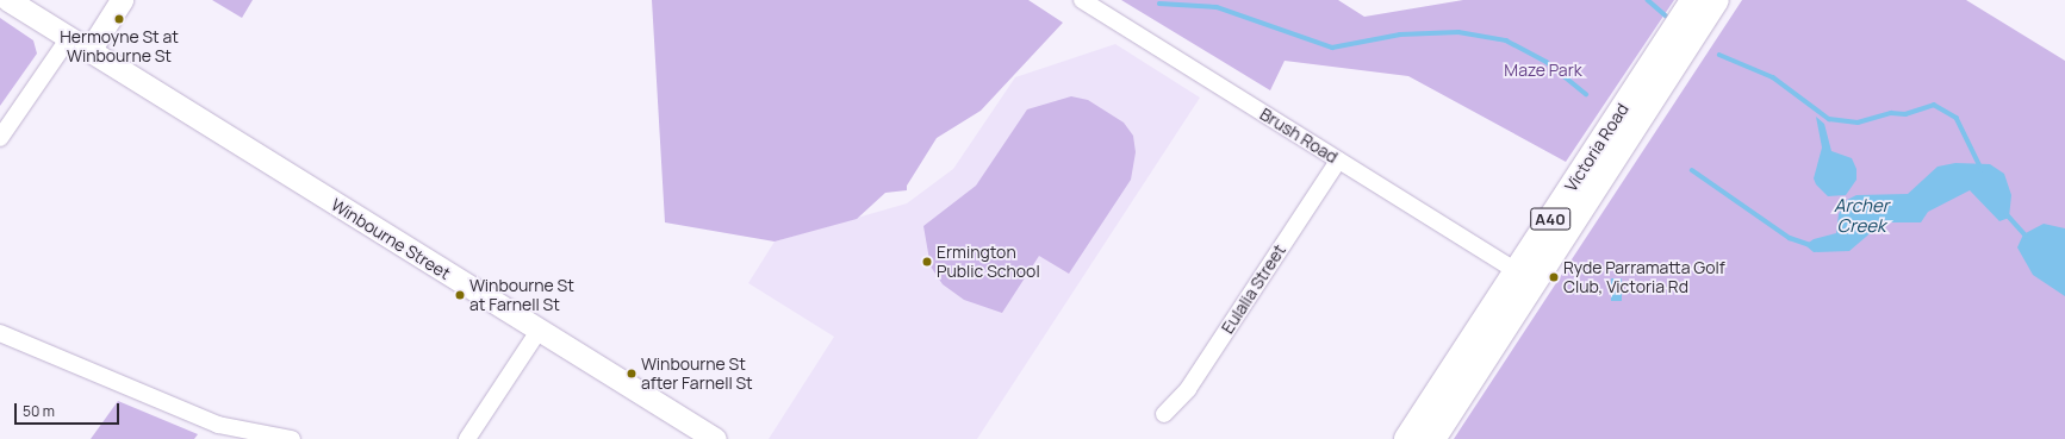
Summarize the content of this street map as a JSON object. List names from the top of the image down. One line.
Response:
{"streets":{"highway":["Victoria Road","A40"],"street":["Brush Road","Winbourne Street","Eulalia Street"]},"crossings":[["Brush Road","Victoria Road"],["Brush Road","Eulalia Street"]],"water":["Archer Creek"],"parks":["Maze Park"],"places":["Hermoyne St at Winbourne St","Ermington Public School","Ryde Parramatta Golf Club, Victoria Rd","Winbourne St at Farnell St","Winbourne St after Farnell St"],"scale_bar":"50 m"}
